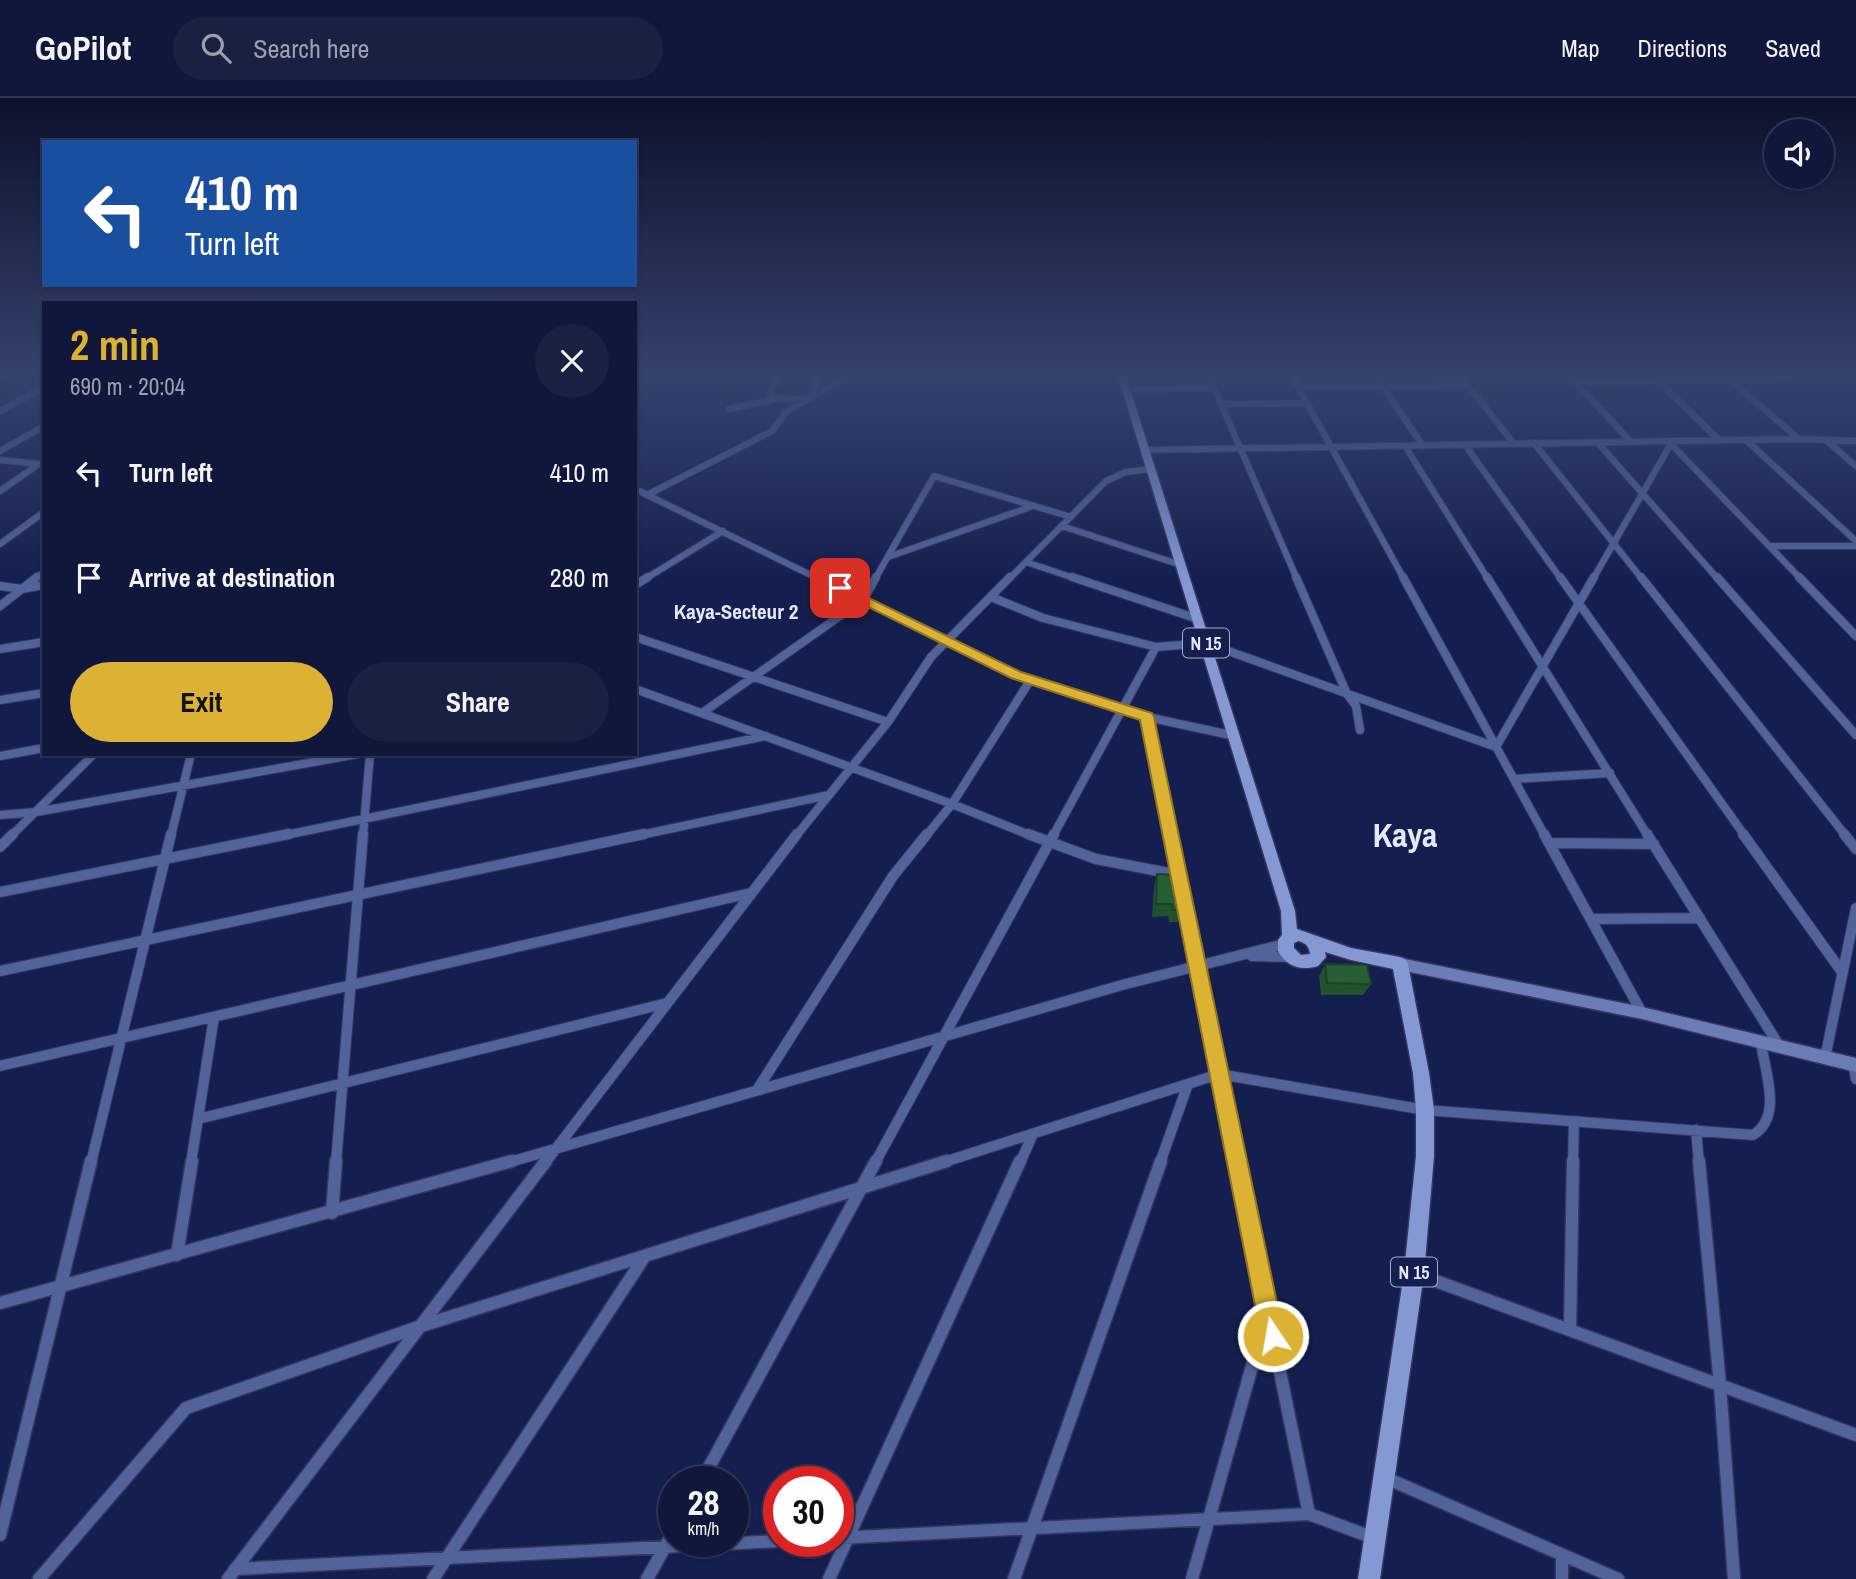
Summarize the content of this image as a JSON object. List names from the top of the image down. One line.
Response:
{"streets":{"main road":["N 15"]},"districts":["Kaya-Secteur 2","Kaya"],"page":{"header":"GoPilot","search":"Search here","nav":["Map","Directions","Saved"],"turn":["410 m","Turn left"],"heading":["2 min","690 m · 20:04"],"list":[{"name":"Turn left","value":"410 m"},{"name":"Arrive at destination","value":"280 m"}],"buttons":["Exit","Share"],"speed":"28 km/h","limit":"30"}}
